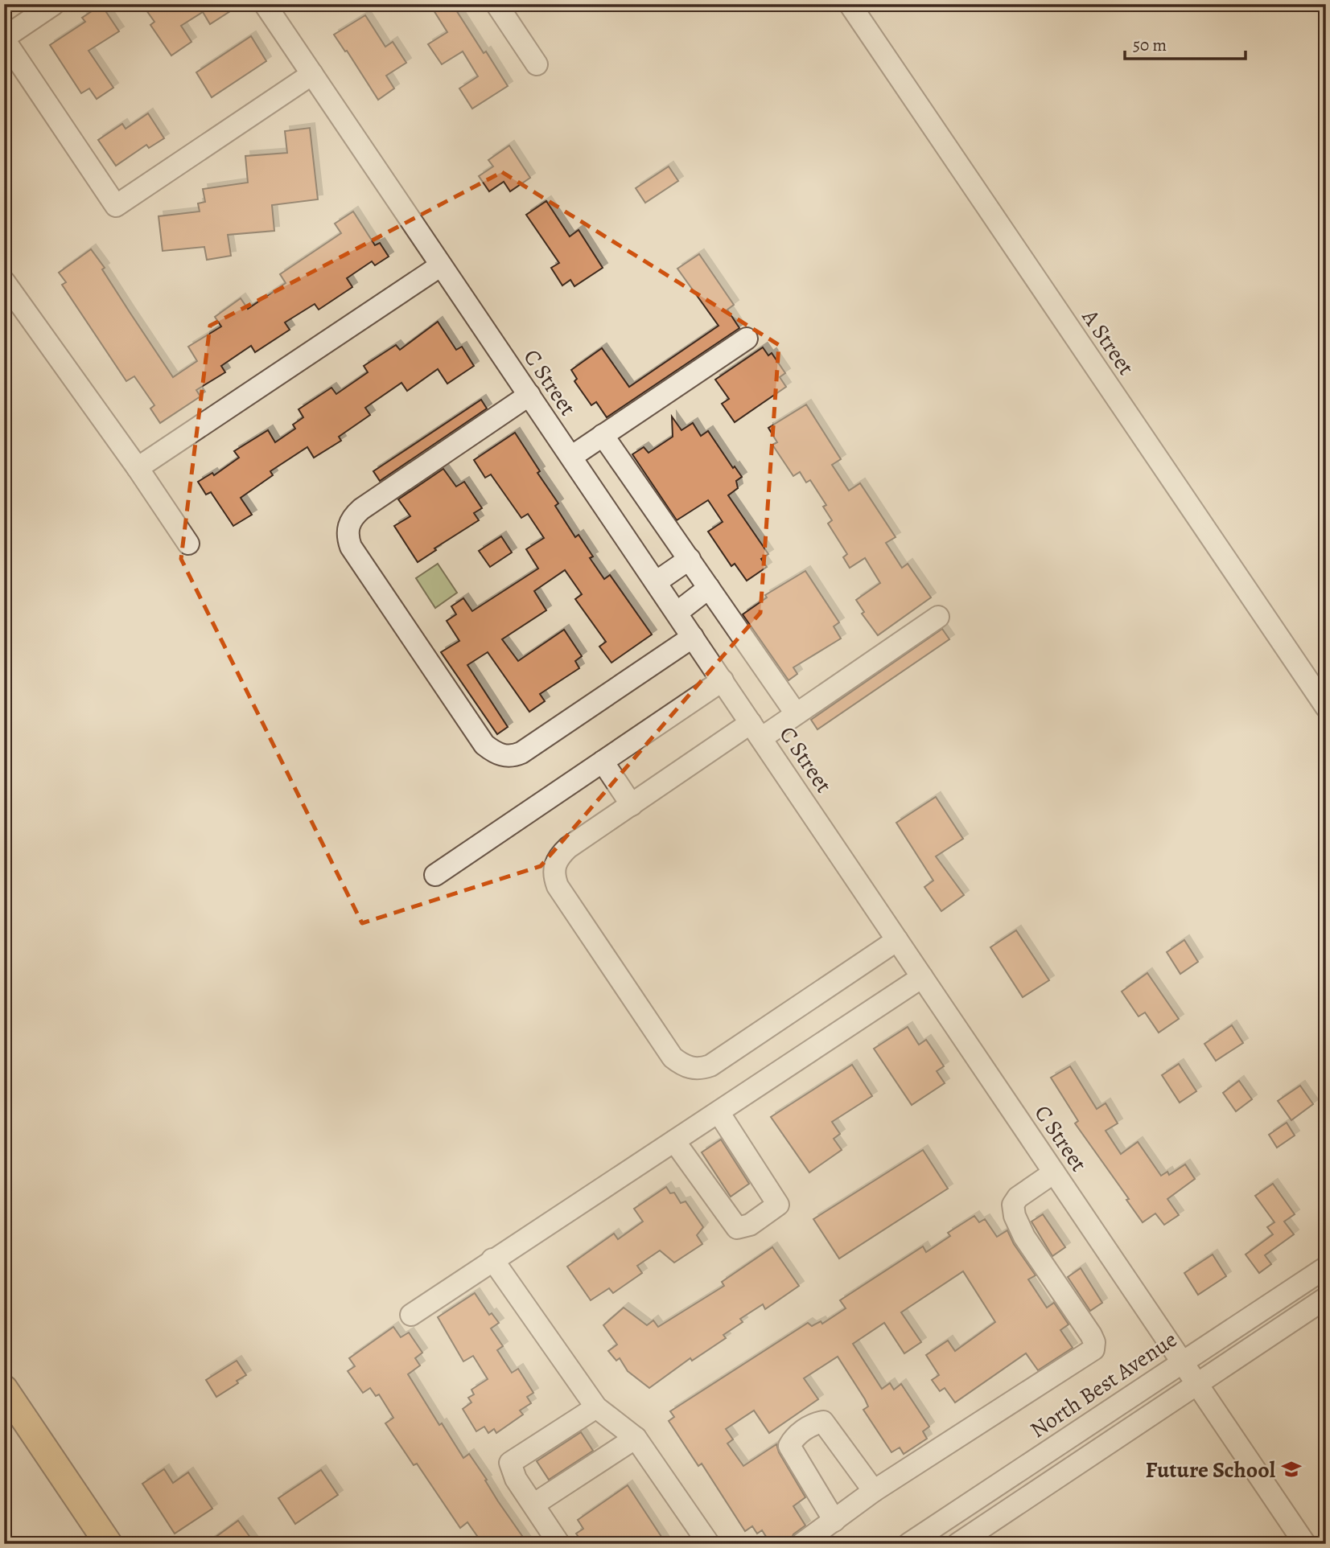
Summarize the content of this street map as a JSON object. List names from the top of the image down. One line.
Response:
{"streets":{"street":["A Street","C Street","North Best Avenue"]},"crossings":[["C Street","North Best Avenue"]],"places":{"school or university":["Future School"]},"scale_bar":"50 m"}
